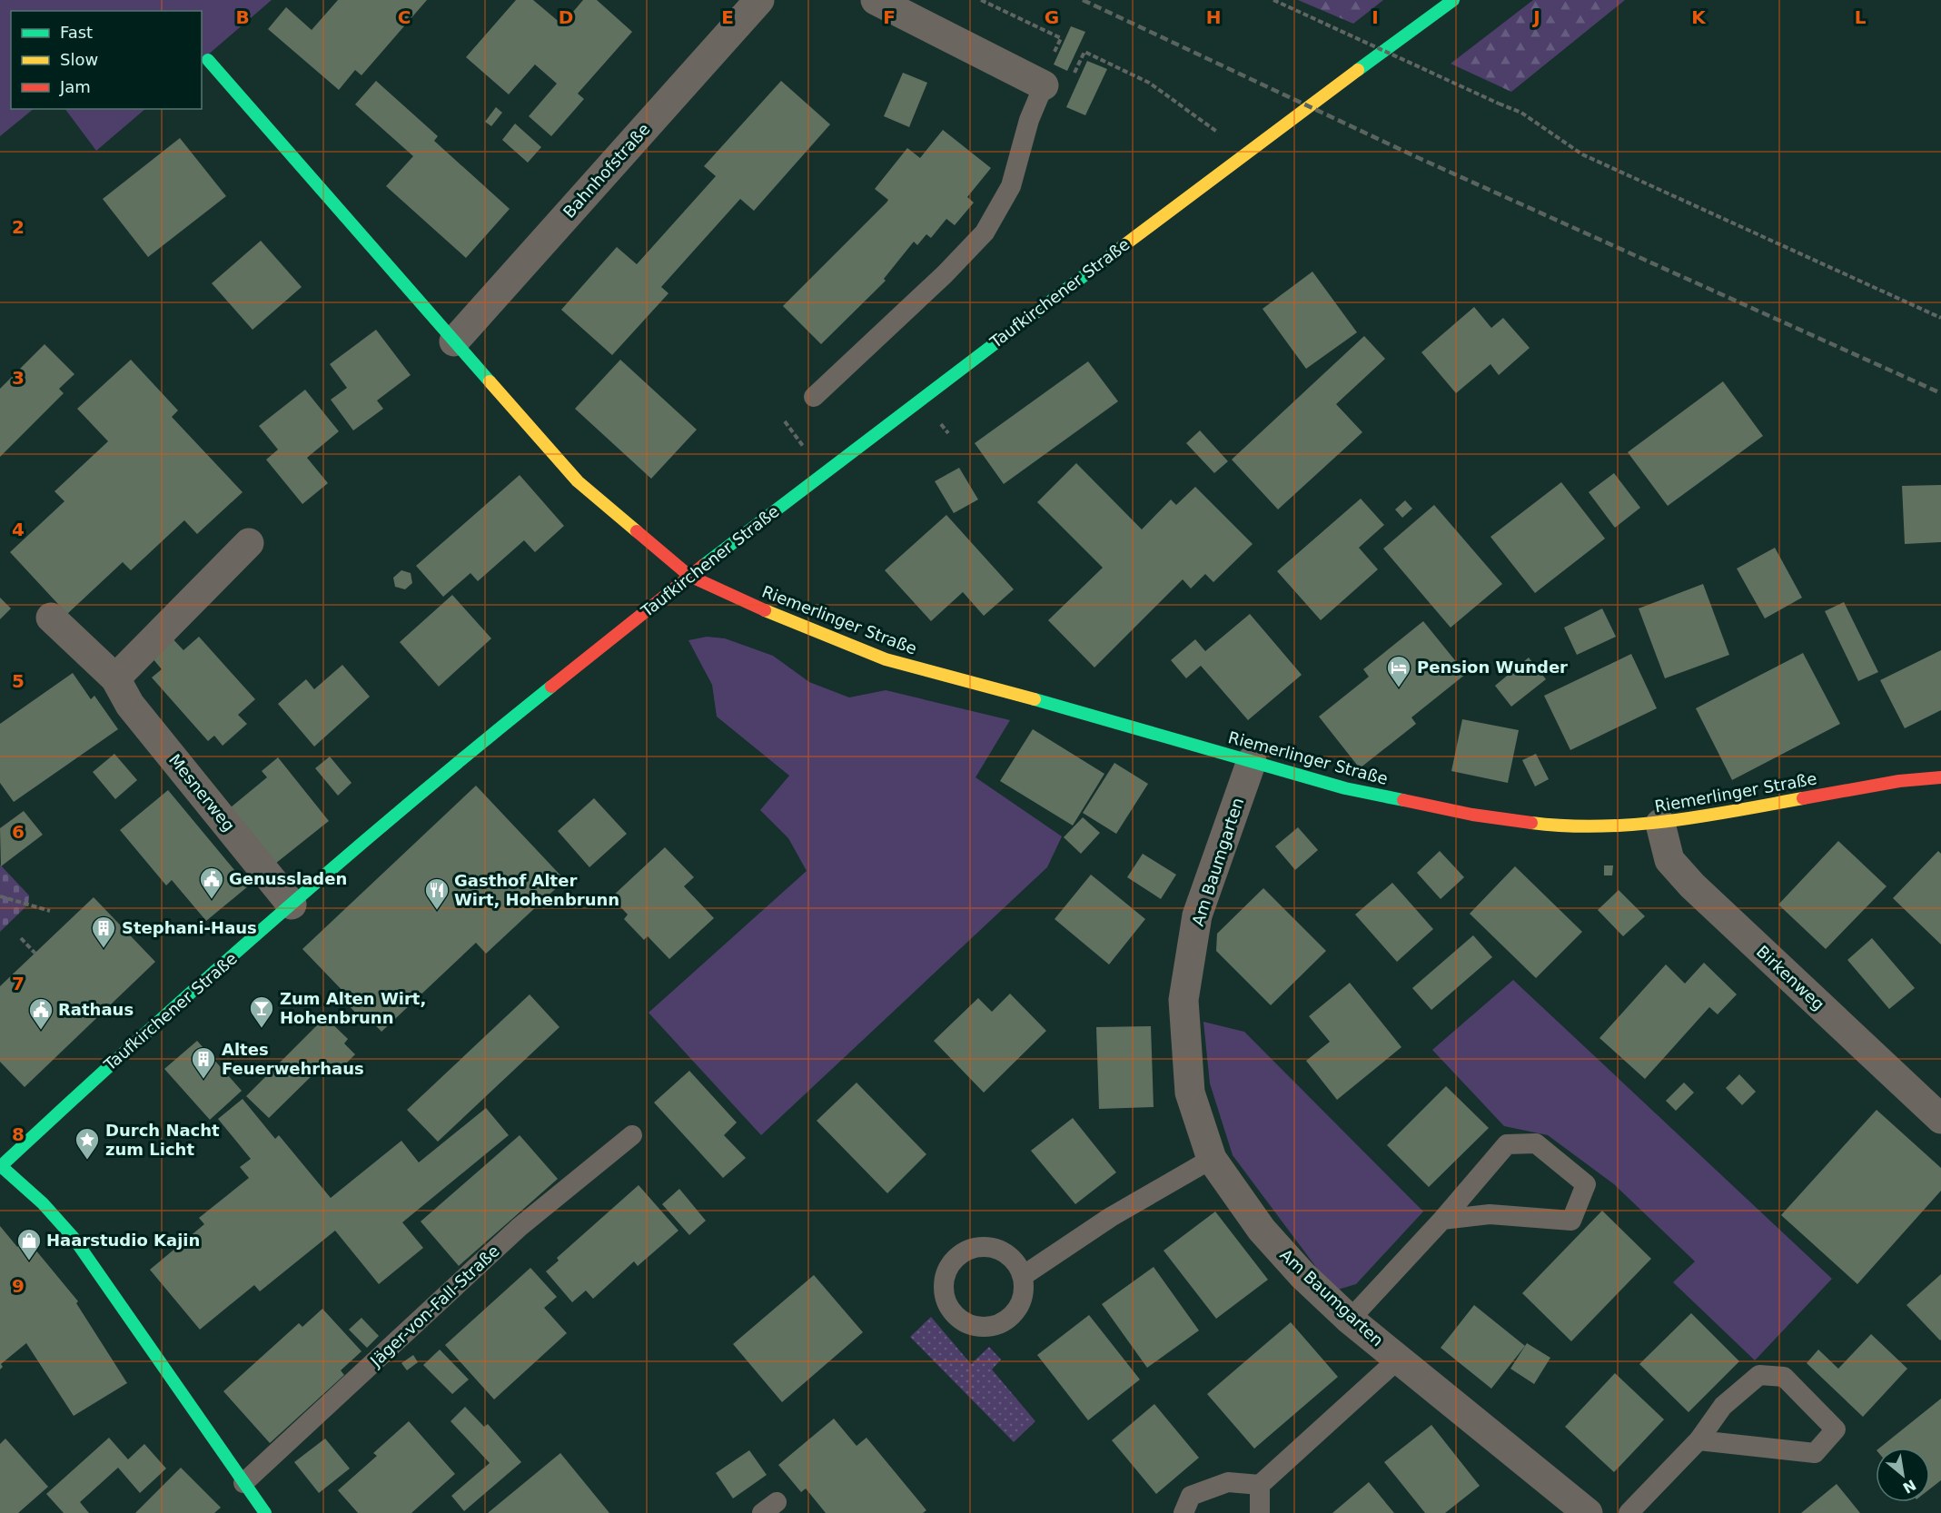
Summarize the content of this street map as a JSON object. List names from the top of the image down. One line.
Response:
{"streets":{"street":["Bahnhofstraße","Taufkirchener Straße","Riemerlinger Straße","Mesnerweg","Am Baumgarten","Birkenweg"],"lane":["Jäger-von-Fall-Straße"]},"crossings":[["Taufkirchener Straße","Riemerlinger Straße"],["Taufkirchener Straße","Mesnerweg"],["Riemerlinger Straße","Am Baumgarten"],["Riemerlinger Straße","Birkenweg"]],"places":{"hotel":["Pension Wunder"],"public building":["Genussladen","Rathaus"],"restaurant":["Gasthof Alter Wirt, Hohenbrunn"],"building":["Stephani-Haus","Altes Feuerwehrhaus"],"bar":["Zum Alten Wirt, Hohenbrunn"],"place":["Durch Nacht zum Licht"],"shop":["Haarstudio Kajin"]},"legend":["Fast","Slow","Jam"],"north":"bottom right","grid":{"columns":["B","C","D","E","F","G","H","I","J","K","L"],"rows":["2","3","4","5","6","7","8","9"]}}
